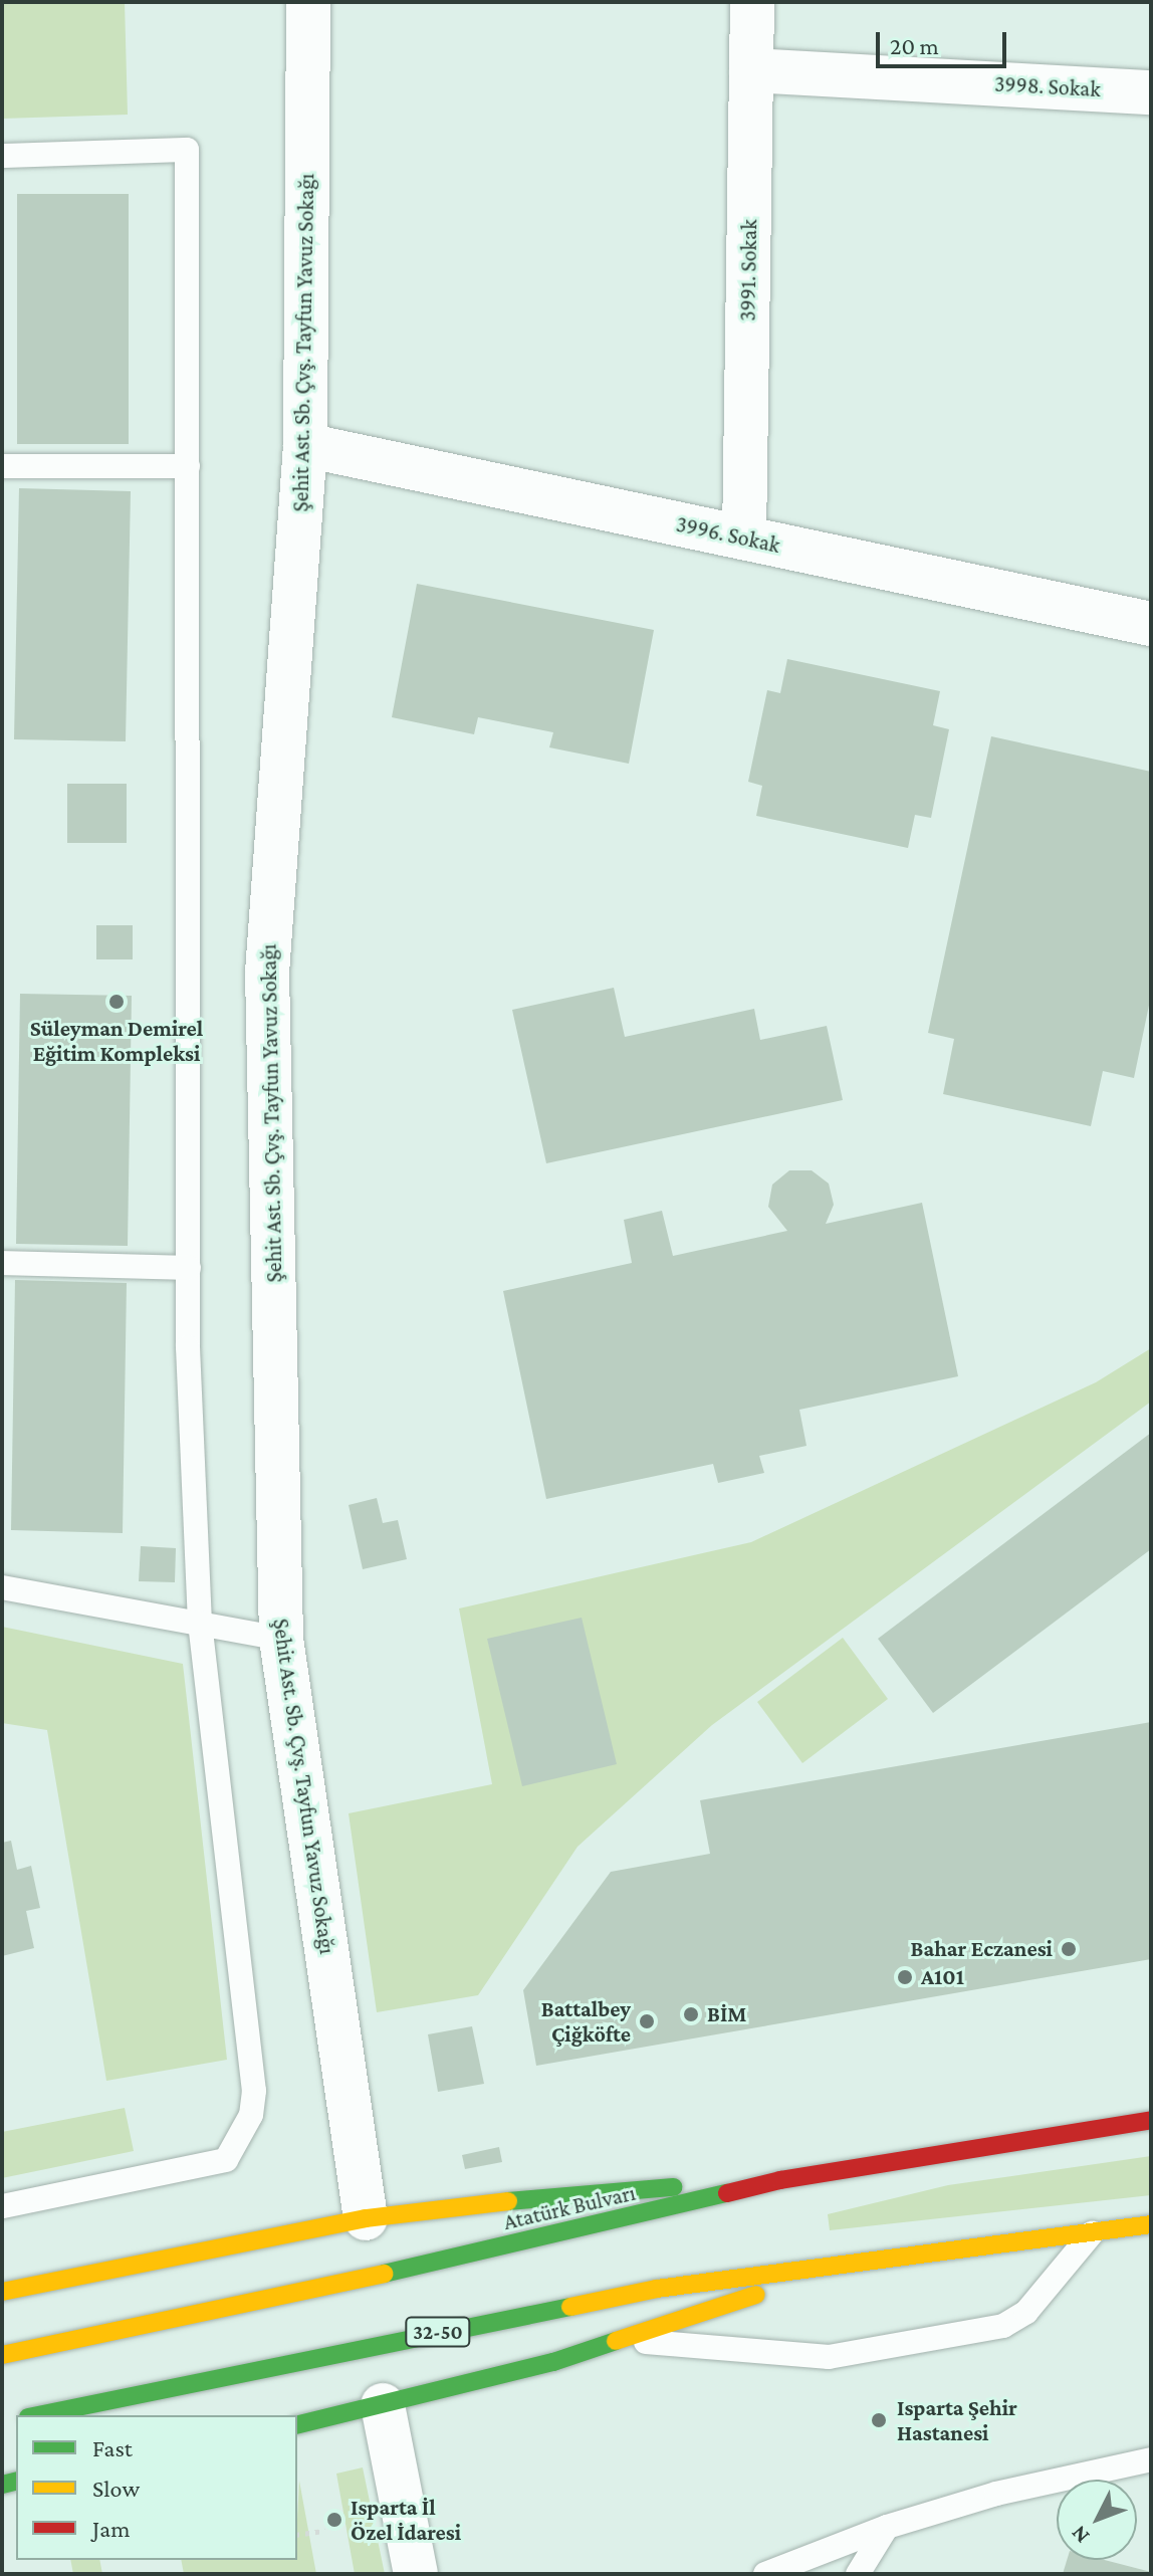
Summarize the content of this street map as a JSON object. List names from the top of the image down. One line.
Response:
{"streets":{"main road":["Atatürk Bulvarı","32-50"],"street":["3998. Sokak","3991. Sokak","Şehit Ast. Sb. Çvş. Tayfun Yavuz Sokağı","3996. Sokak"]},"crossings":[["3998. Sokak","3991. Sokak"],["3991. Sokak","3996. Sokak"],["Şehit Ast. Sb. Çvş. Tayfun Yavuz Sokağı","3996. Sokak"]],"places":["Süleyman Demirel Eğitim Kompleksi","Bahar Eczanesi","A101","BİM","Battalbey Çiğköfte","Isparta Şehir Hastanesi","Isparta İl Özel İdaresi"],"legend":["Fast","Slow","Jam"],"scale_bar":"20 m","north":"bottom left"}
